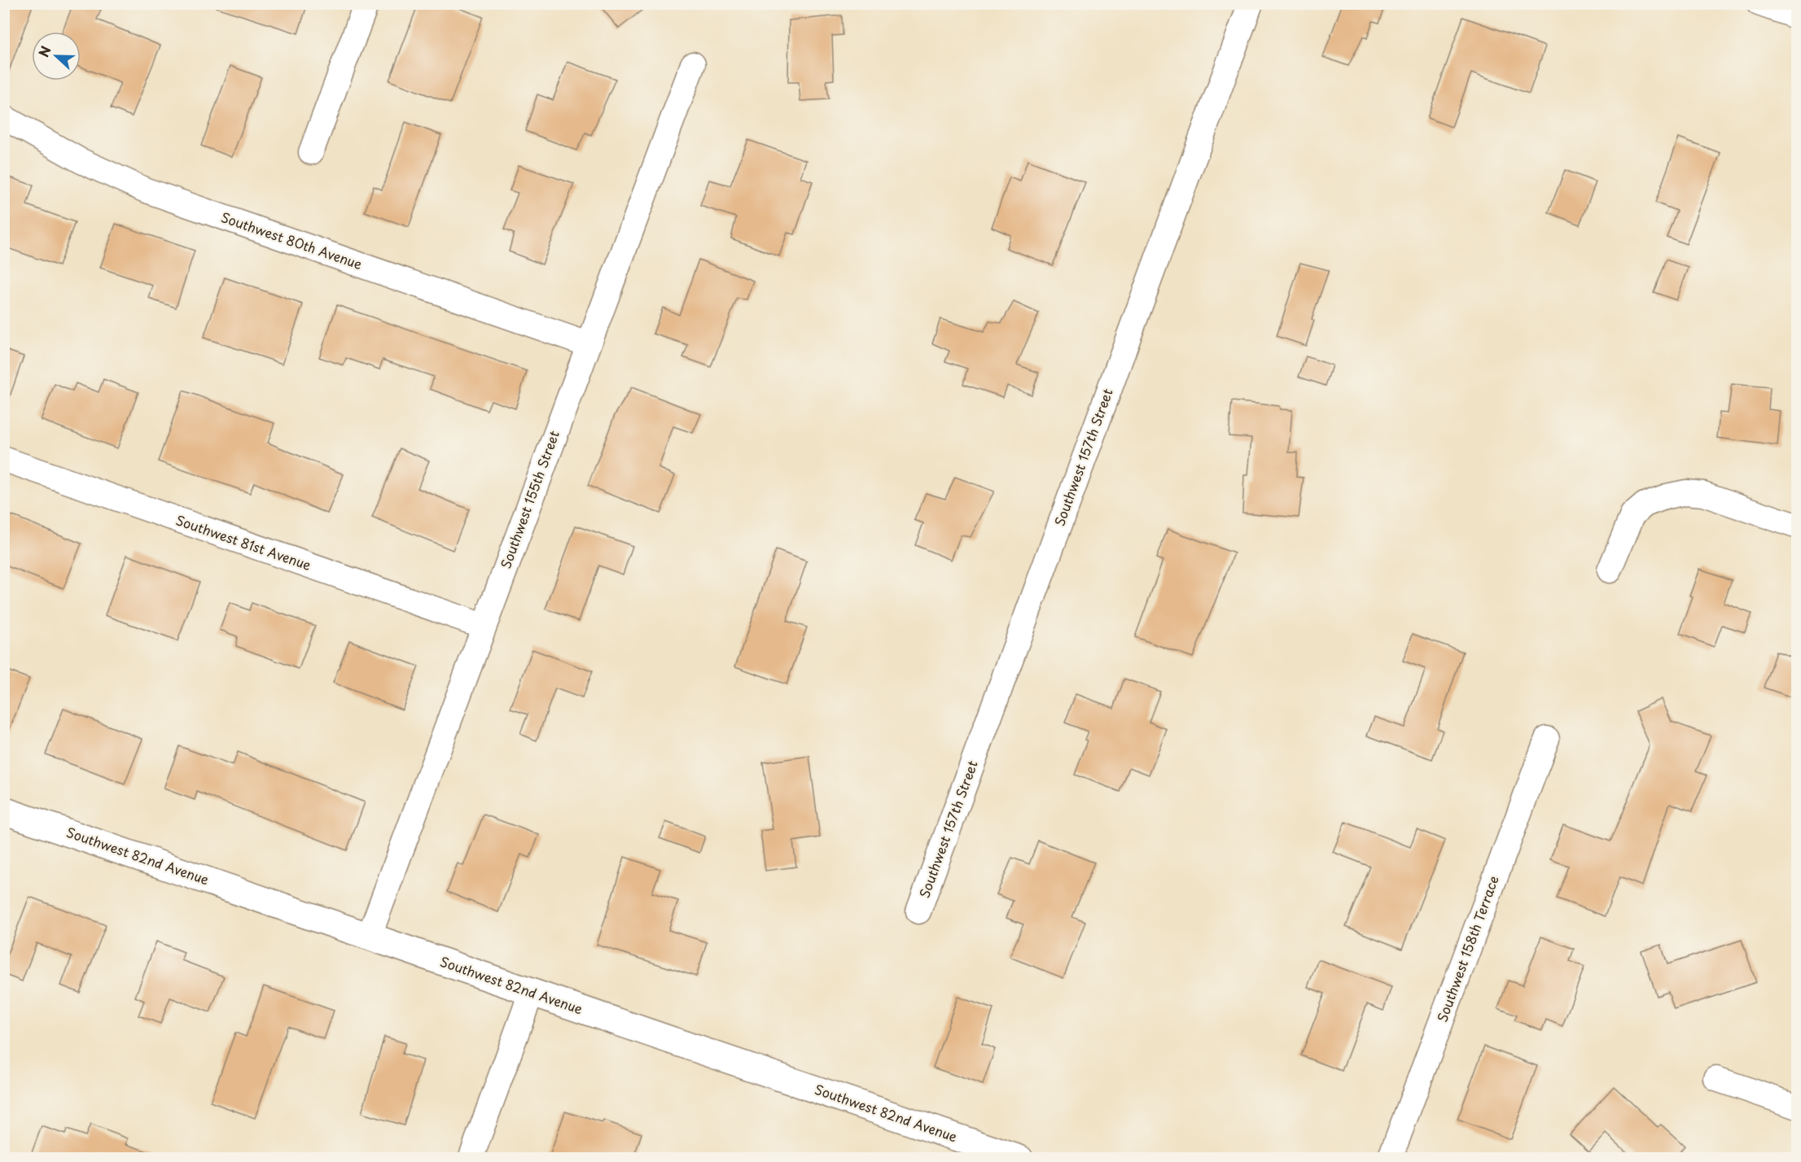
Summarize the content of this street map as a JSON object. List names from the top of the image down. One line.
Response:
{"streets":{"street":["Southwest 80th Avenue","Southwest 157th Street","Southwest 155th Street","Southwest 81st Avenue","Southwest 82nd Avenue","Southwest 158th Terrace"]},"crossings":[["Southwest 80th Avenue","Southwest 155th Street"],["Southwest 155th Street","Southwest 81st Avenue"],["Southwest 155th Street","Southwest 82nd Avenue"]],"north":"left"}
